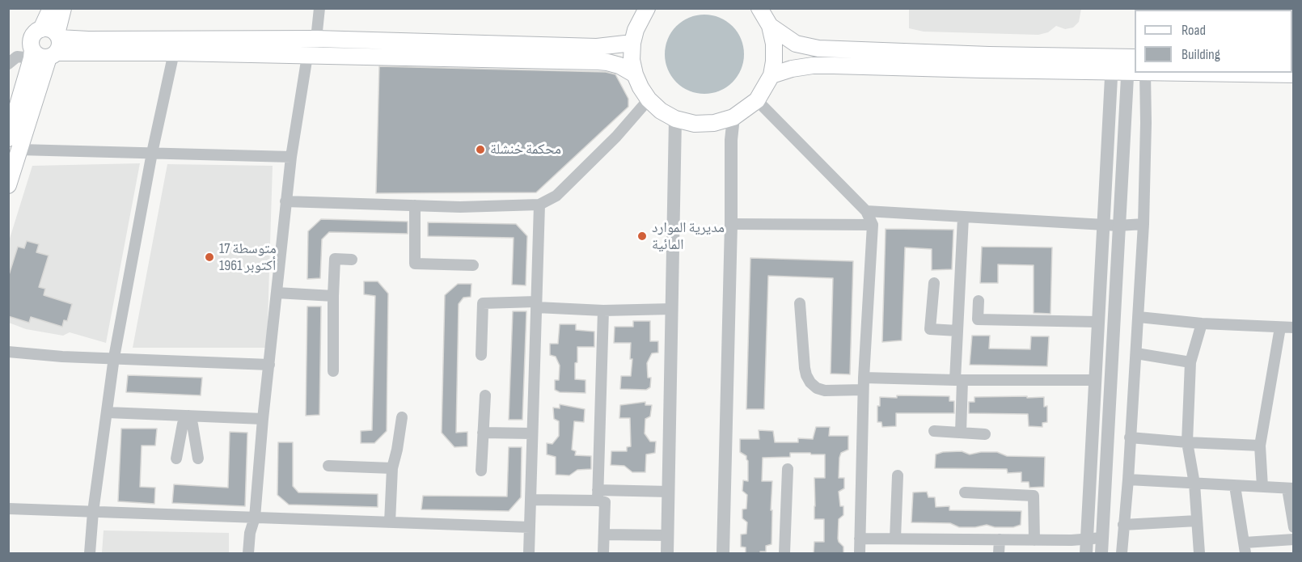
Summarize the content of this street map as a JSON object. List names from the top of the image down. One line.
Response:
{"places":["محكمة خنشلة","مديرية الموارد المائية","متوسطة 17 أكتوبر 1961"],"legend":["Road","Building"]}
